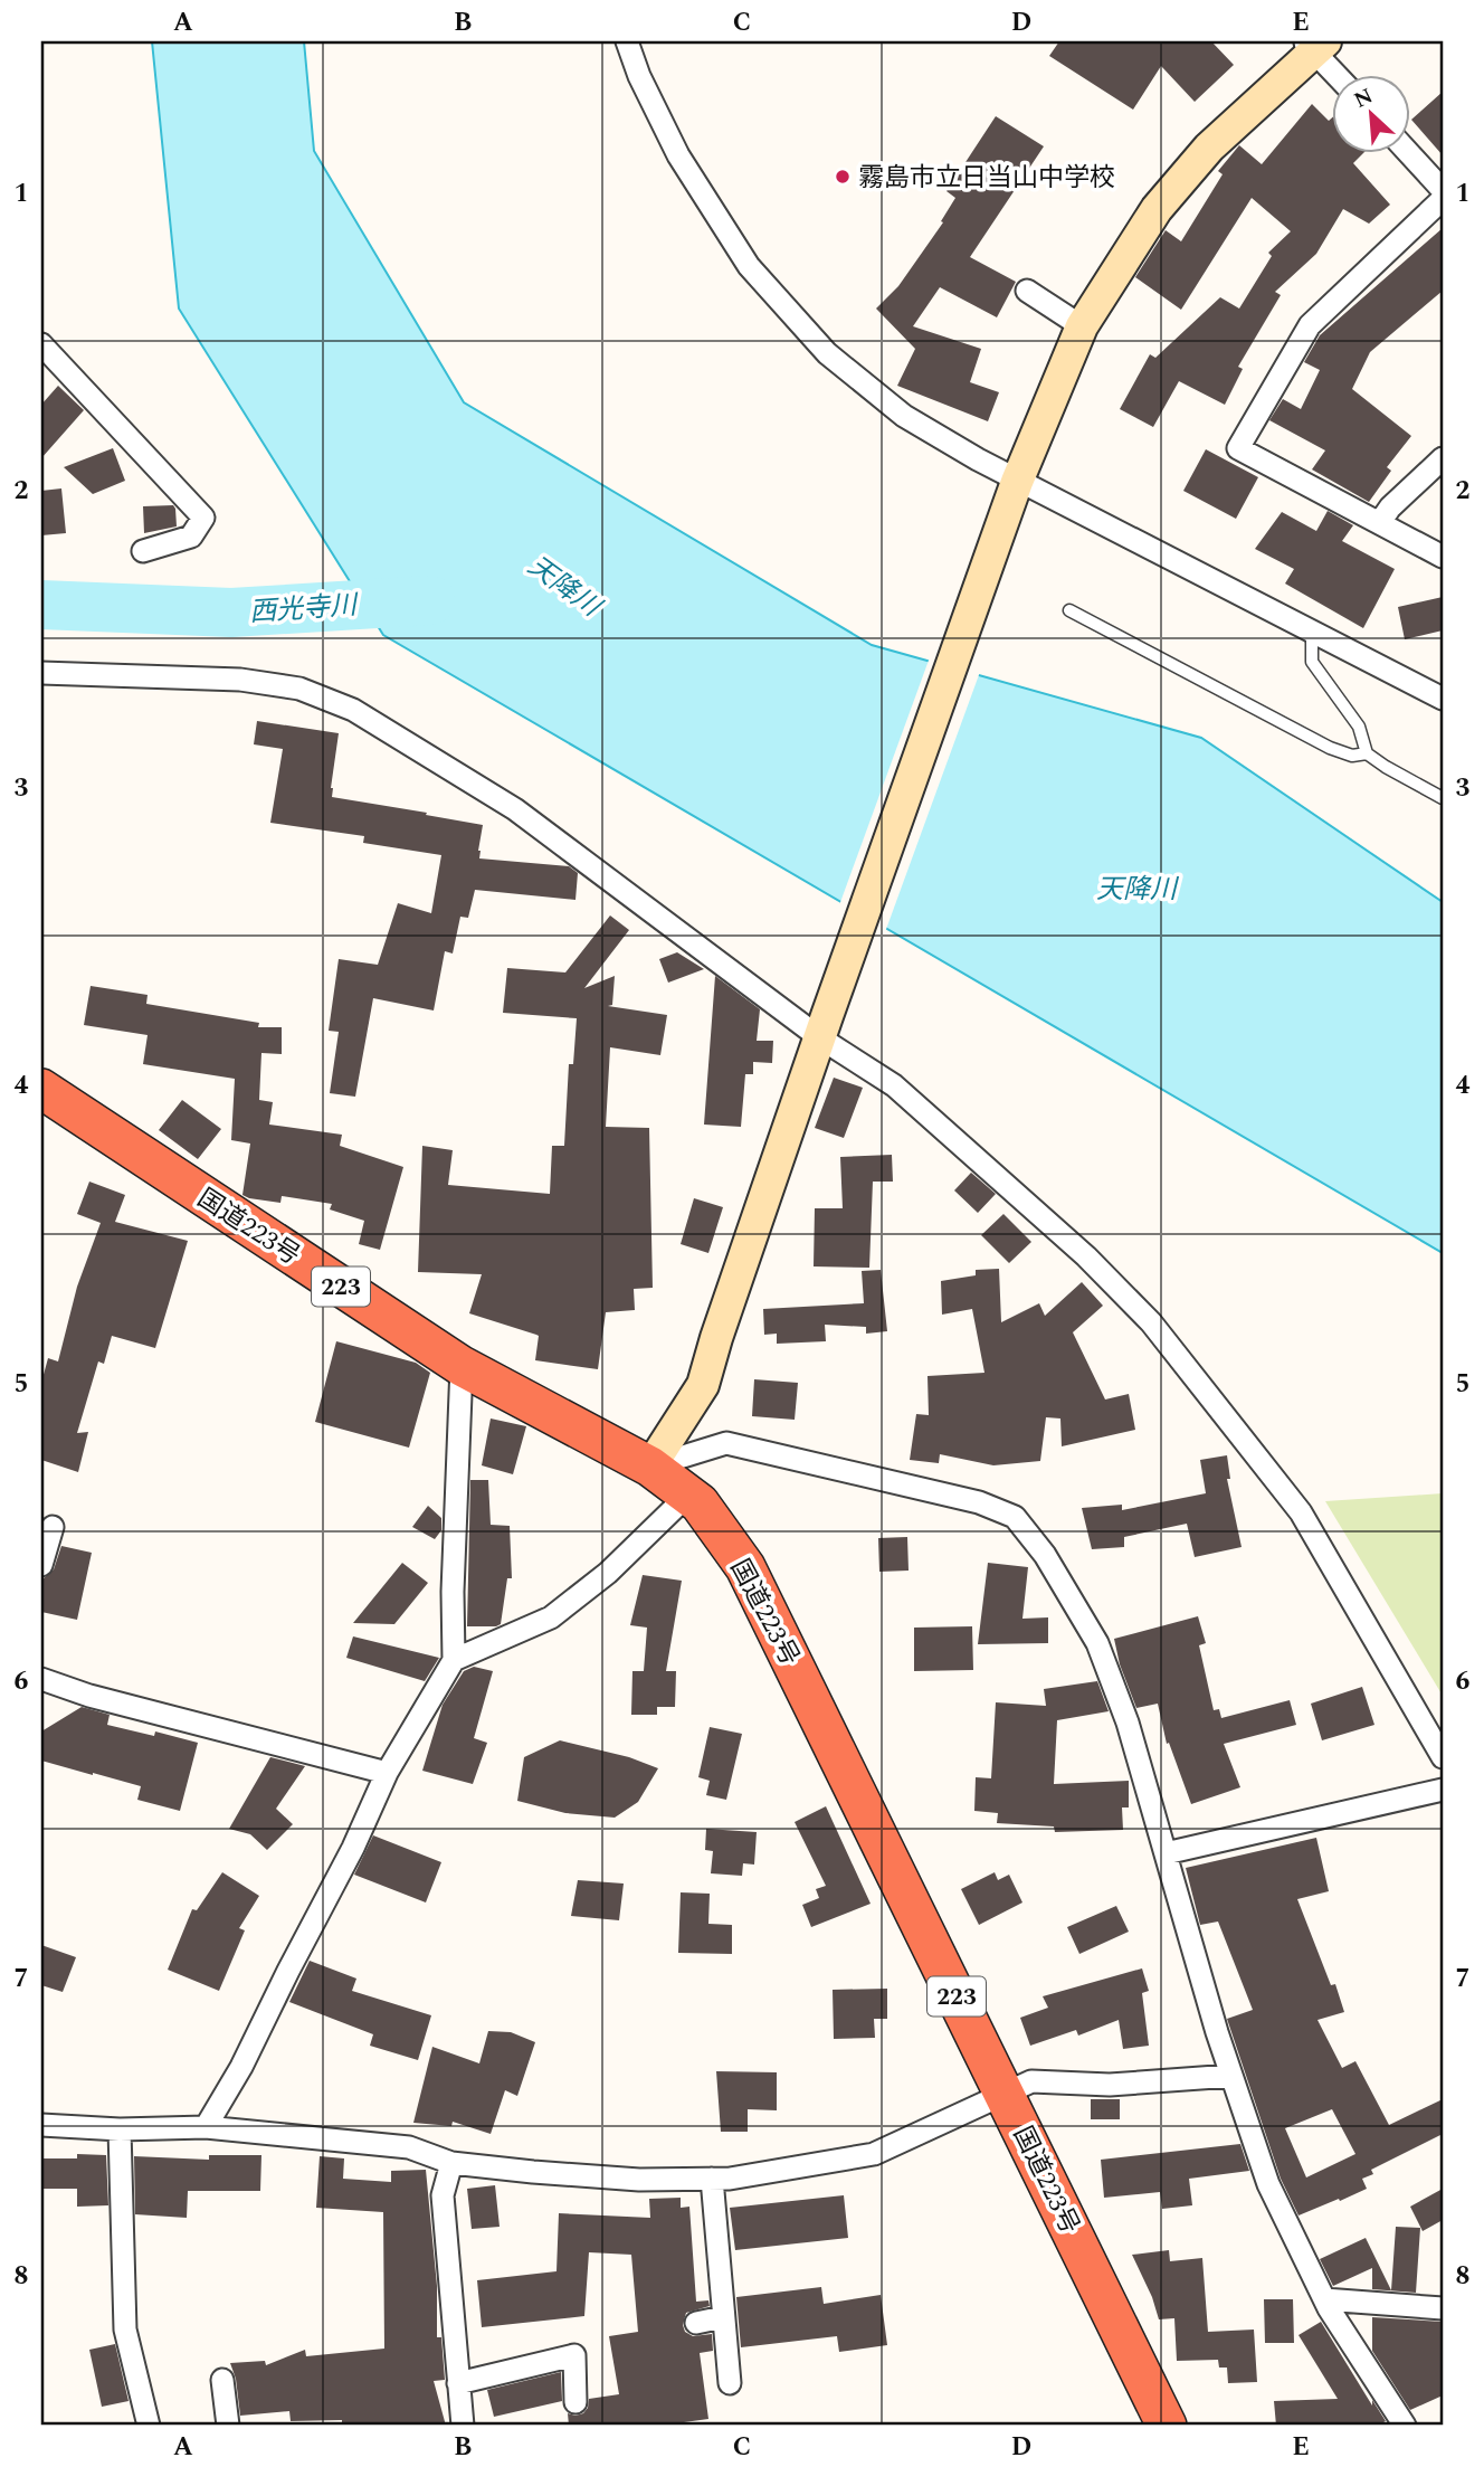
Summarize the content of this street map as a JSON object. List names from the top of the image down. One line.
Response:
{"streets":{"highway":["国道223号","223"]},"water":["天降川","西光寺川"],"places":["霧島市立日当山中学校"],"north":"top left","grid":{"columns":["A","B","C","D","E"],"rows":["1","2","3","4","5","6","7","8"]}}
